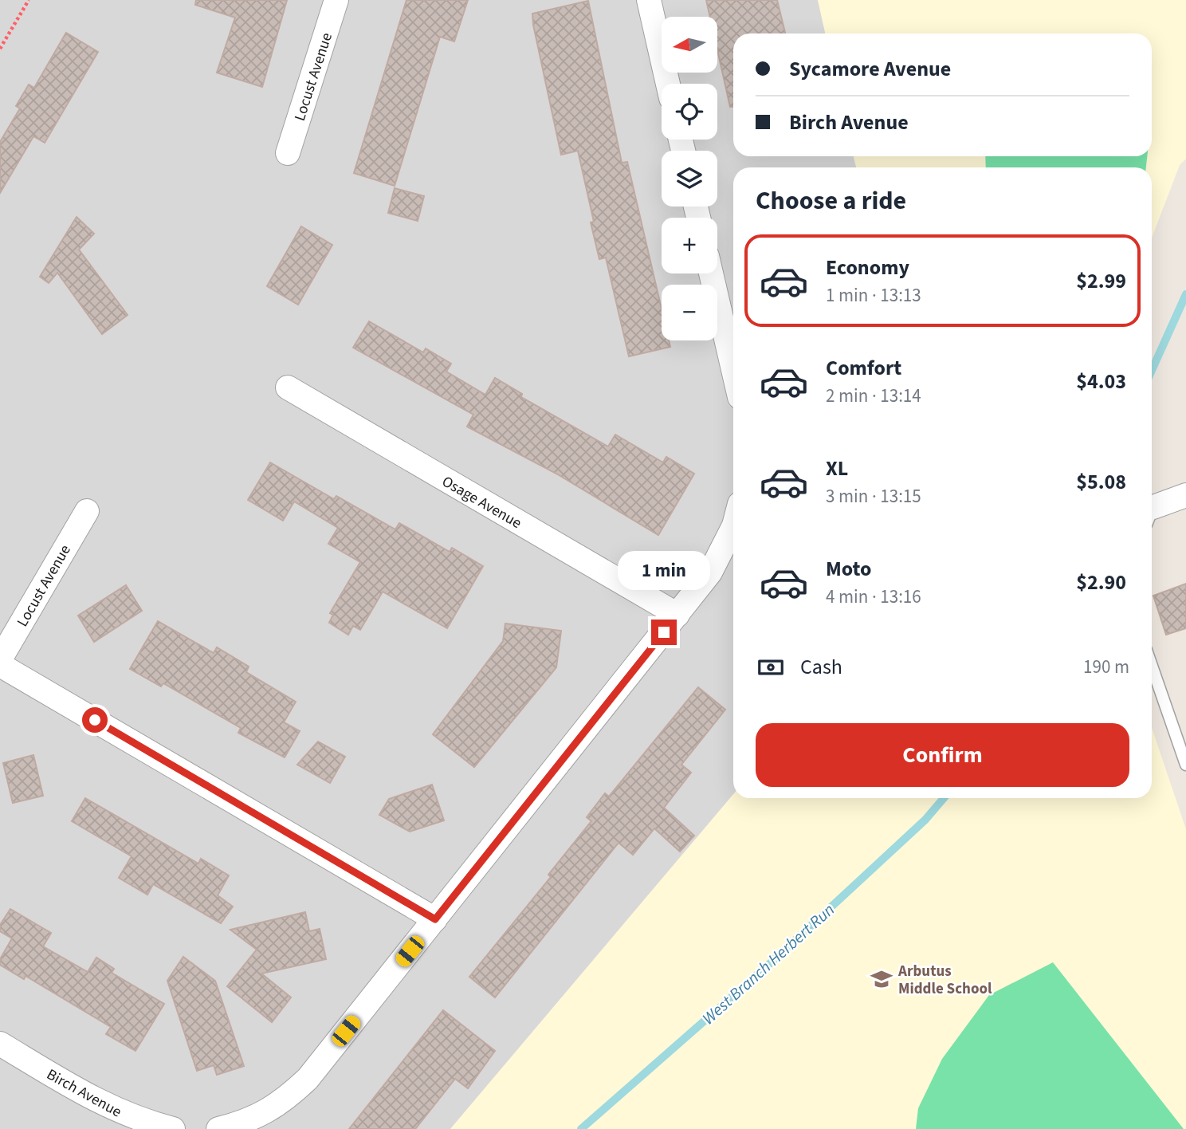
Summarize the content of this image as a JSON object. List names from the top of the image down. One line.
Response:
{"streets":{"street":["Locust Avenue","Osage Avenue","Birch Avenue"]},"water":["West Branch Herbert Run"],"places":{"school or university":["Arbutus Middle School"]},"north":"left","page":{"map_buttons":["+","−"],"banner":["Sycamore Avenue","Birch Avenue"],"heading":"Choose a ride","list":[{"name":"Economy","note":"1 min · 13:13","value":"$2.99"},{"name":"Comfort","note":"2 min · 13:14","value":"$4.03"},{"name":"XL","note":"3 min · 13:15","value":"$5.08"},{"name":"Moto","note":"4 min · 13:16","value":"$2.90"}],"bubble":"1 min","pay":["Cash","190 m"],"buttons":"Confirm"}}
